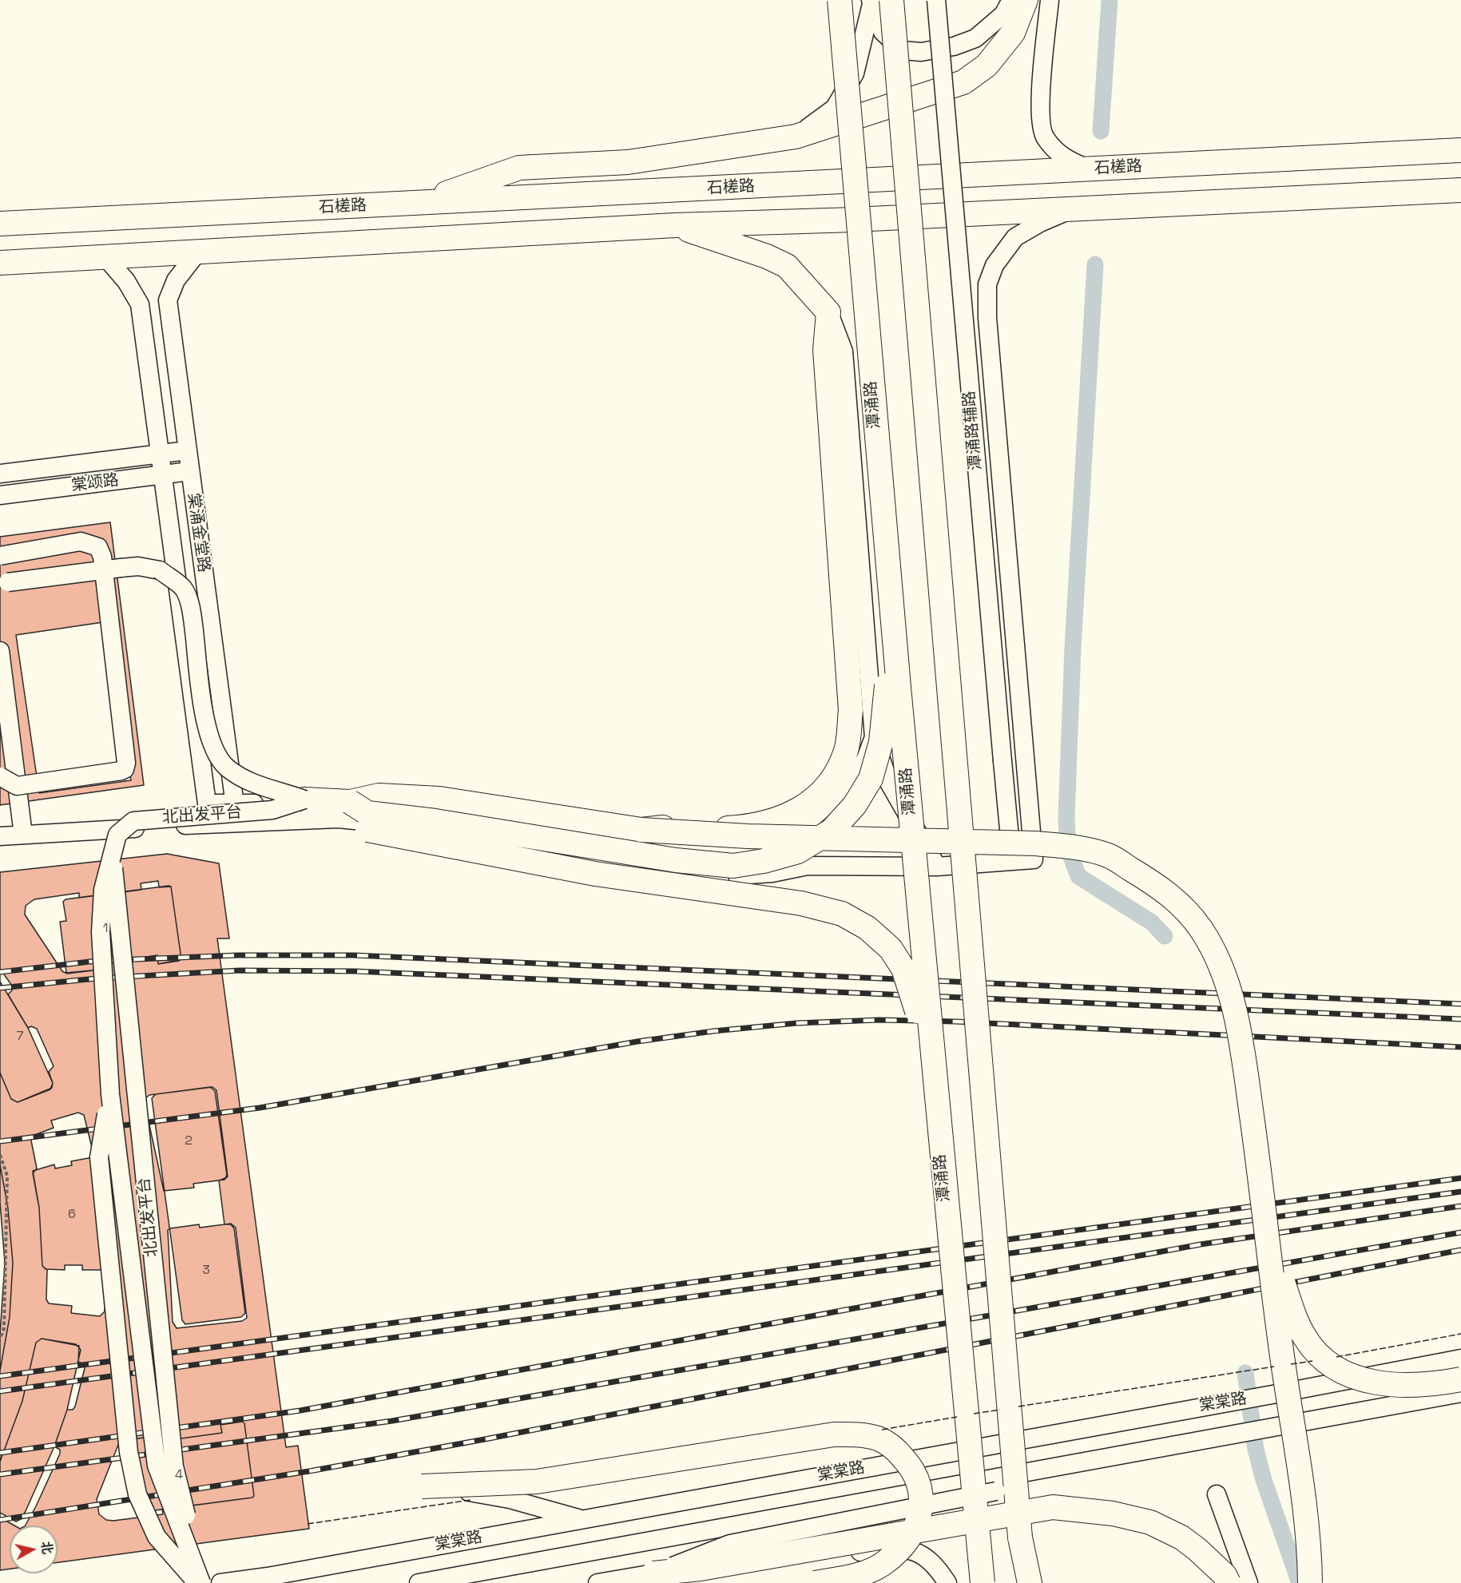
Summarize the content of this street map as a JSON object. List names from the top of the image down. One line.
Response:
{"streets":{"main road":["石槎路","潭涌路"],"street":["潭涌路辅路","棠颂路","棠涌金堂路","北出发平台","棠棠路"]},"crossings":[["棠颂路","棠涌金堂路"]],"house_numbers":["1","7","2","6","3","4"],"north":"right"}
